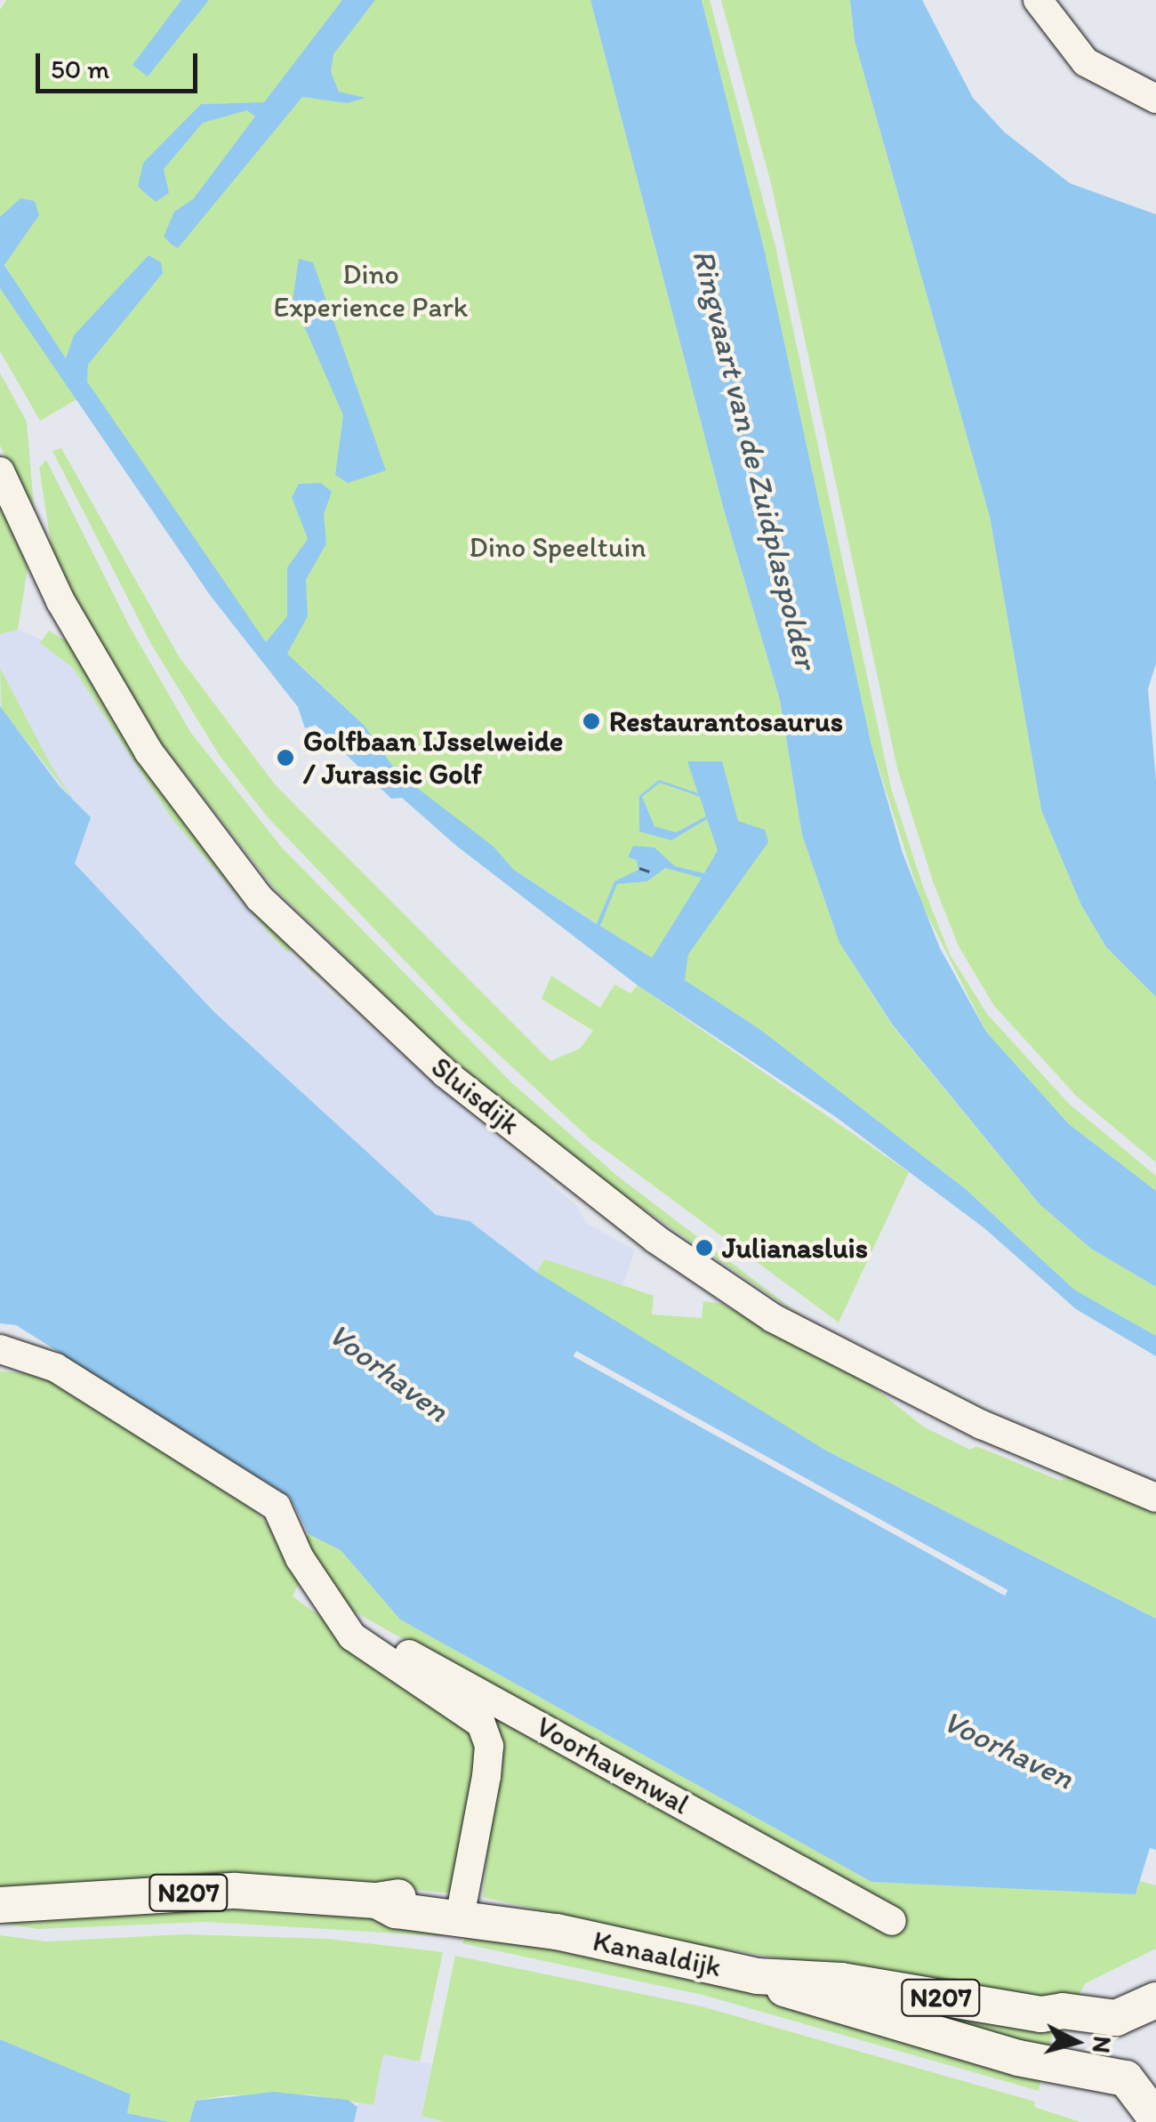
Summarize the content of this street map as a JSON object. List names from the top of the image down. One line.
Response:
{"streets":{"main road":["N207","Kanaaldijk"],"street":["Sluisdijk","Voorhavenwal"]},"crossings":[["Voorhavenwal","Kanaaldijk"]],"water":["Ringvaart van de Zuidplaspolder","Voorhaven"],"parks":["Dino Experience Park","Dino Speeltuin"],"places":["Restaurantosaurus","Golfbaan IJsselweide / Jurassic Golf","Julianasluis"],"scale_bar":"50 m","north":"right"}
